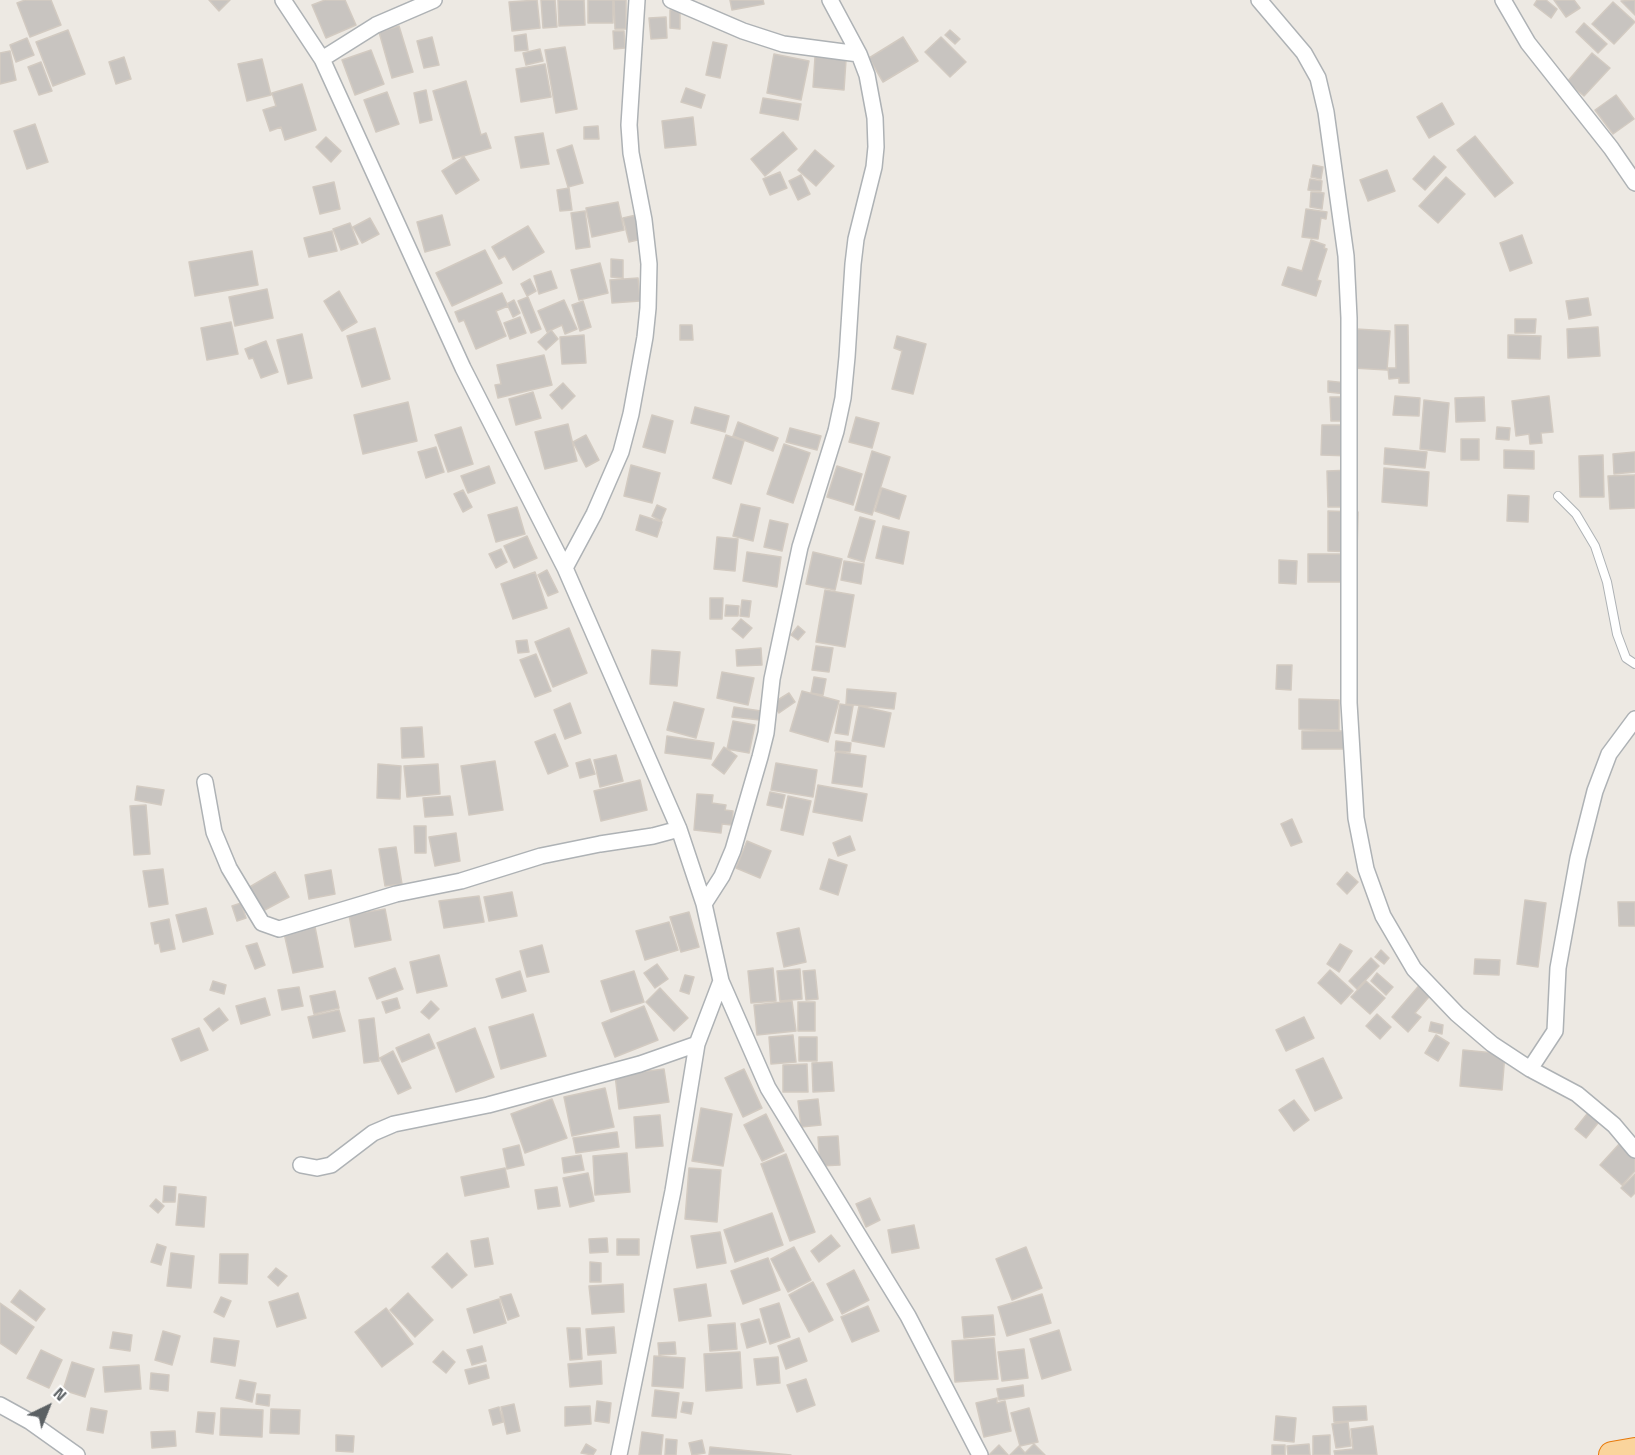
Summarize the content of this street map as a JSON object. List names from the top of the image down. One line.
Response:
{"north":"top right"}
